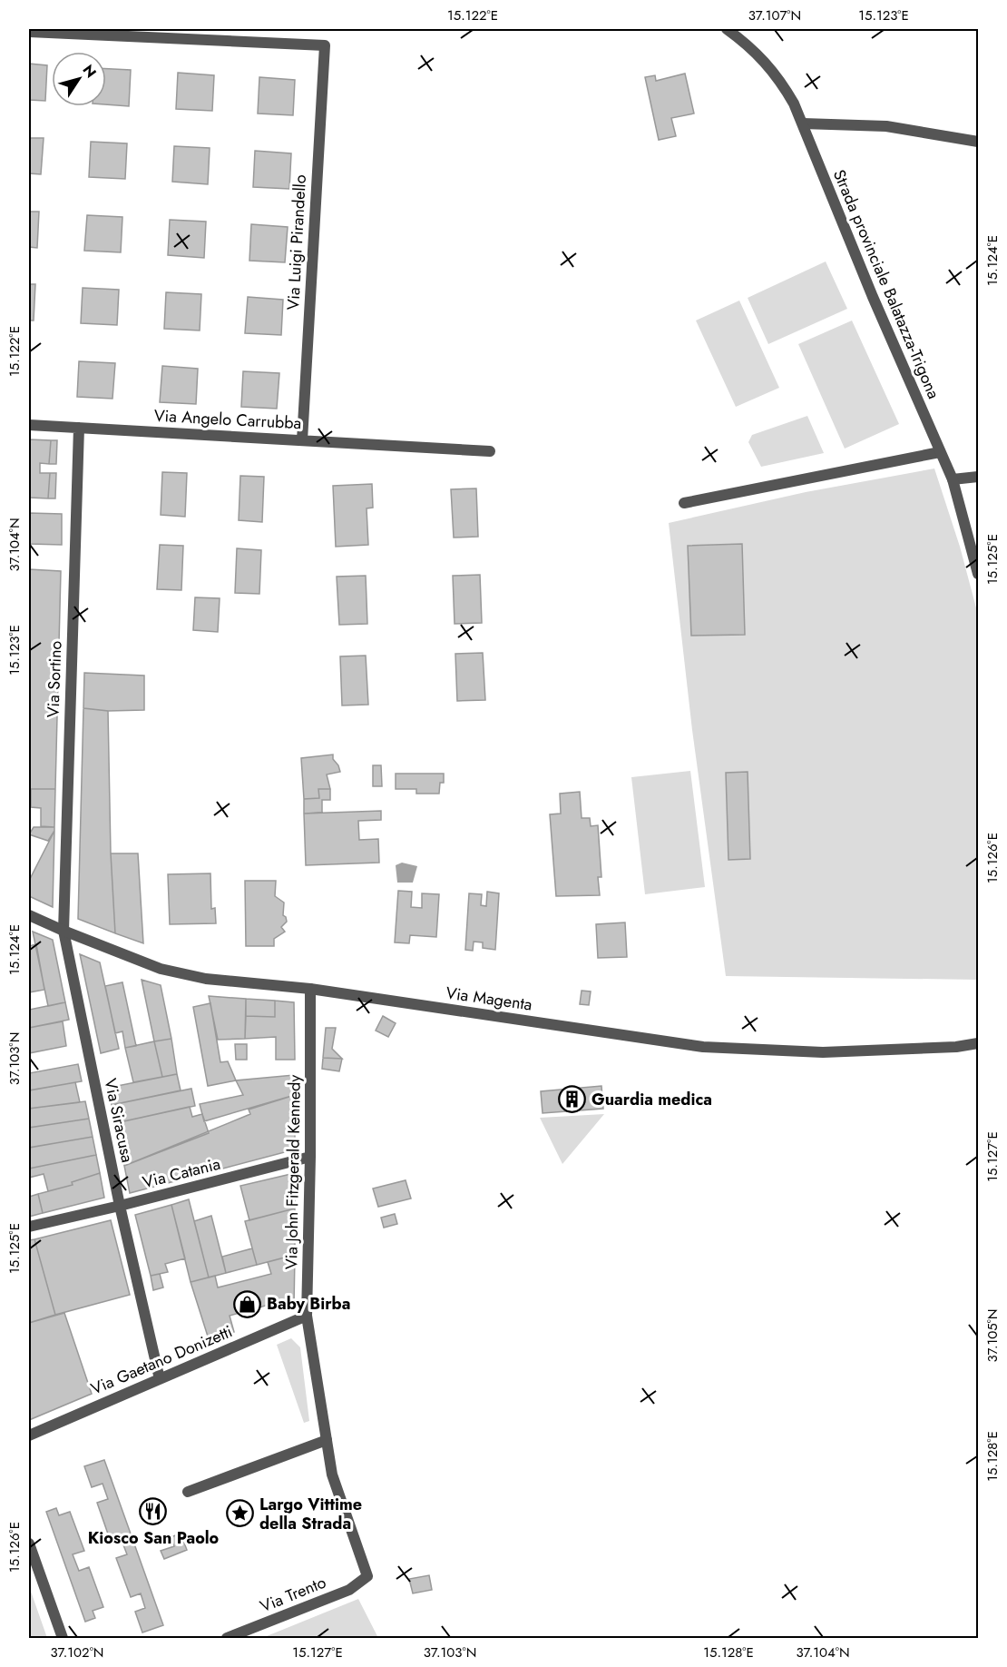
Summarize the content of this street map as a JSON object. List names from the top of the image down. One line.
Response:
{"streets":{"street":["Via Luigi Pirandello","Strada provinciale Balatazza-Trigona","Via Angelo Carrubba","Via Sortino","Via Magenta","Via Siracusa","Via John Fitzgerald Kennedy","Via Catania","Via Gaetano Donizetti","Via Trento"]},"crossings":[["Via Luigi Pirandello","Via Angelo Carrubba"],["Via Angelo Carrubba","Via Sortino"],["Via Sortino","Via Magenta"],["Via Sortino","Via Siracusa"],["Via Magenta","Via Siracusa"],["Via Magenta","Via John Fitzgerald Kennedy"],["Via Siracusa","Via Catania"],["Via Siracusa","Via Gaetano Donizetti"],["Via John Fitzgerald Kennedy","Via Catania"],["Via John Fitzgerald Kennedy","Via Gaetano Donizetti"],["Via John Fitzgerald Kennedy","Via Trento"]],"places":{"building":["Guardia medica"],"shop":["Baby Birba"],"restaurant":["Kiosco San Paolo"],"place":["Largo Vittime della Strada"]},"north":"top right","coordinates":["15.122°E","37.107°N","15.123°E","15.124°E","37.104°N","15.125°E","15.126°E","37.103°N","15.127°E","37.105°N","15.128°E","37.102°N"]}
